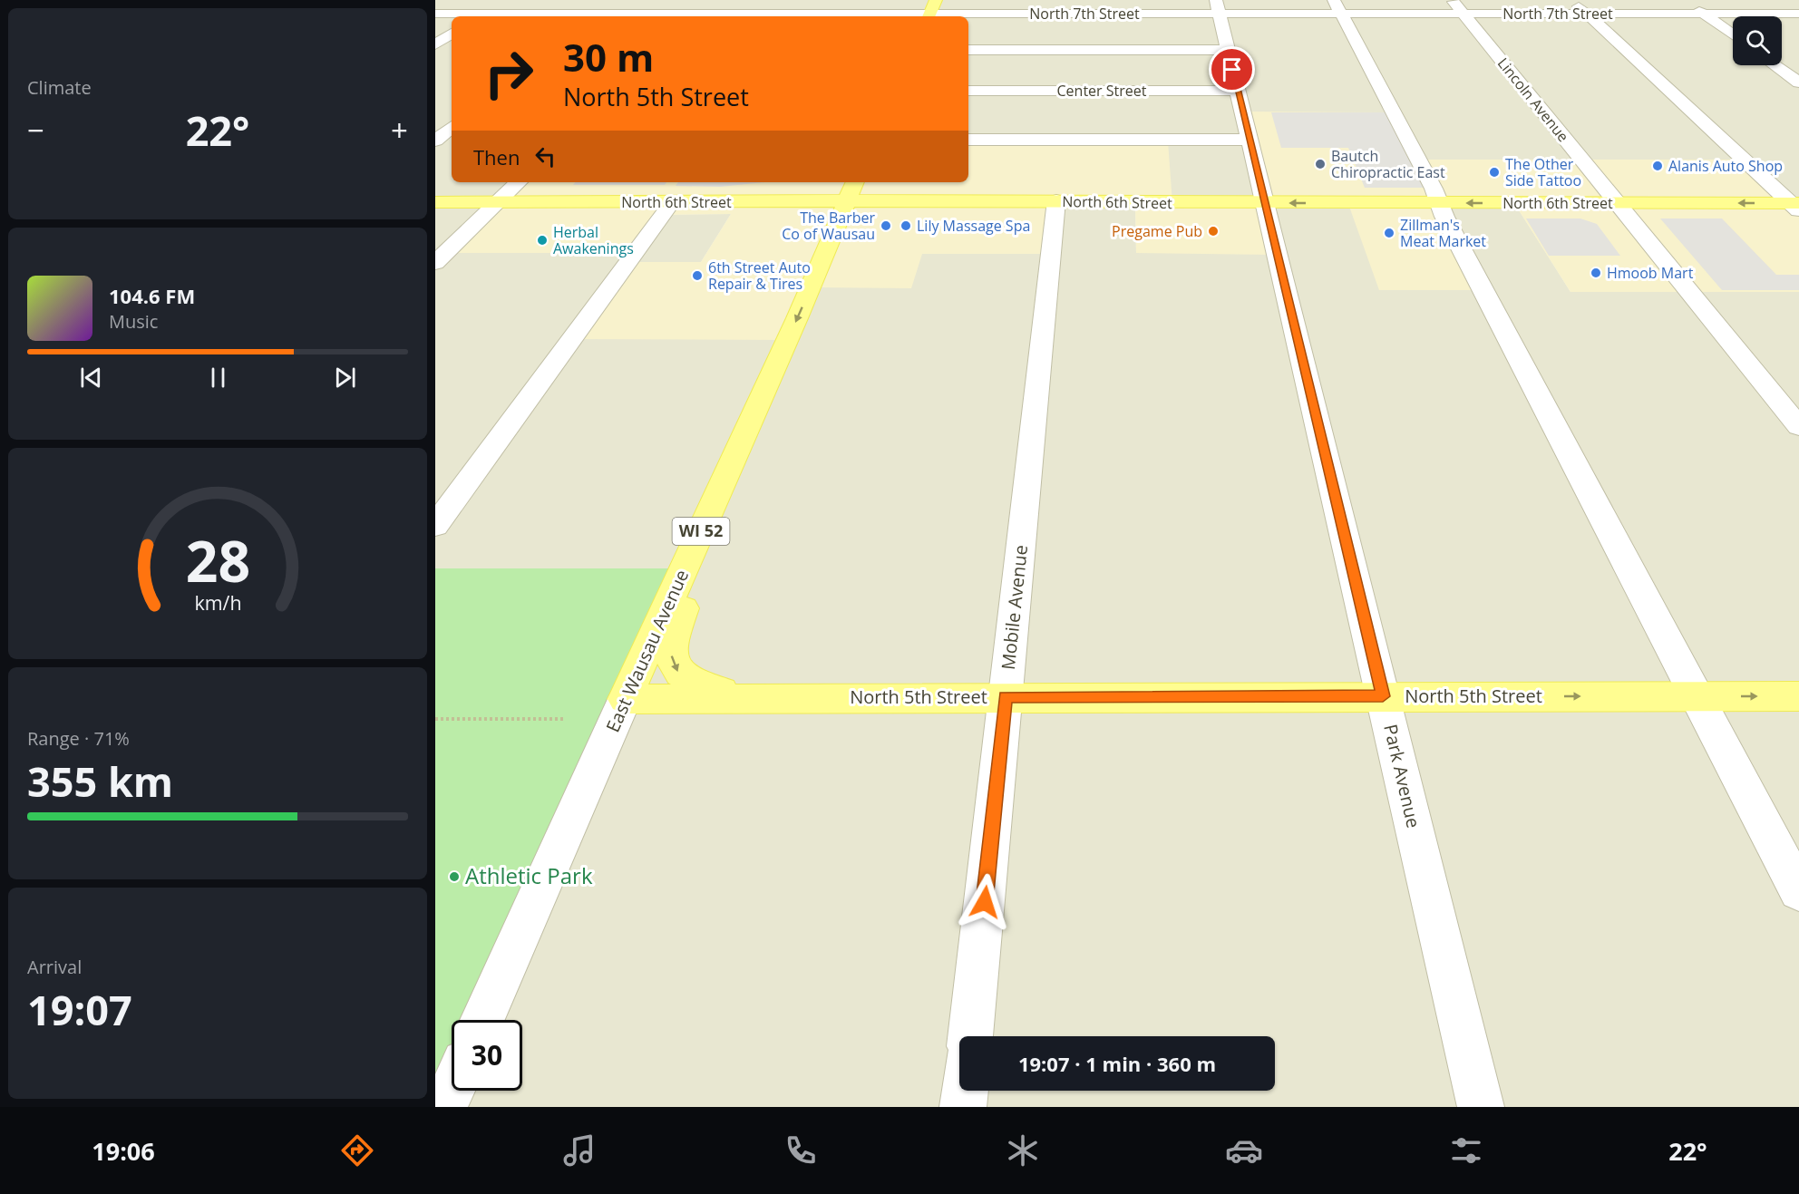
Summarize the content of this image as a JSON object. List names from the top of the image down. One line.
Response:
{"streets":{"main road":["North 6th Street","WI 52","East Wausau Avenue","North 5th Street"],"street":["North 7th Street","Center Street","Lincoln Avenue","Mobile Avenue","Park Avenue"]},"crossings":[["North 7th Street","Lincoln Avenue"],["North 7th Street","Park Avenue"],["Center Street","Park Avenue"],["Lincoln Avenue","North 6th Street"],["North 6th Street","Mobile Avenue"],["North 6th Street","East Wausau Avenue"],["North 6th Street","Park Avenue"],["Mobile Avenue","North 5th Street"],["East Wausau Avenue","North 5th Street"],["North 5th Street","Park Avenue"]],"one_way":["North 6th Street","North 5th Street"],"places":["Bautch Chiropractic East","Alanis Auto Shop","The Other Side Tattoo","The Barber Co of Wausau","Lily Massage Spa","Pregame Pub","Zillman's Meat Market","Herbal Awakenings","Hmoob Mart","6th Street Auto Repair & Tires","Athletic Park"],"page":{"tile":["Climate",["Range · 71%","355 km"],["Arrival","19:07"]],"turn":["30 m","North 5th Street"],"heat":["−","22°","+"],"then":"Then","song":["104.6 FM","Music"],"limit":"30","trip":"19:07 · 1 min · 360 m","tabs":["19:06","22°"],"gauge":["28","km/h"]}}
